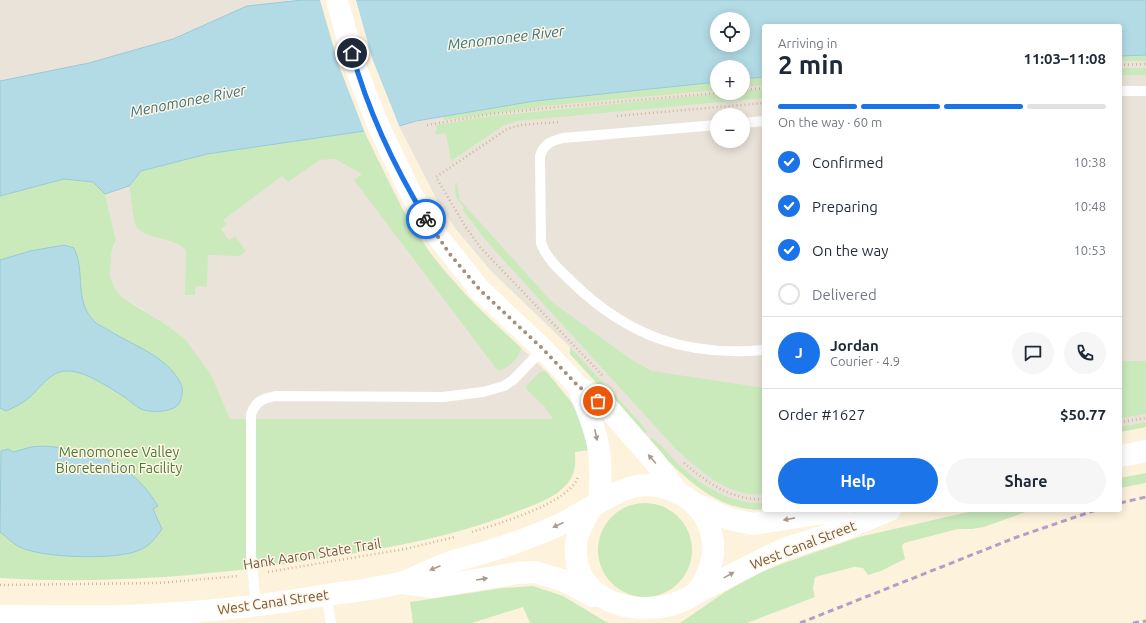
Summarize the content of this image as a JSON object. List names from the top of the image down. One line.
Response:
{"streets":{"street":["West Canal Street"],"path":["Hank Aaron State Trail"]},"water":["Menomonee River"],"parks":["Menomonee Valley Bioretention Facility"],"page":{"map_buttons":["+","−"],"heading":["2 min","Arriving in","11:03–11:08"],"panel":["Jordan","Courier · 4.9","Order #1627","$50.77"],"bar":"On the way · 60 m","list":[["Confirmed","10:38"],["Preparing","10:48"],["On the way","10:53"],"Delivered"],"round":"J","buttons":["Help","Share"]}}
